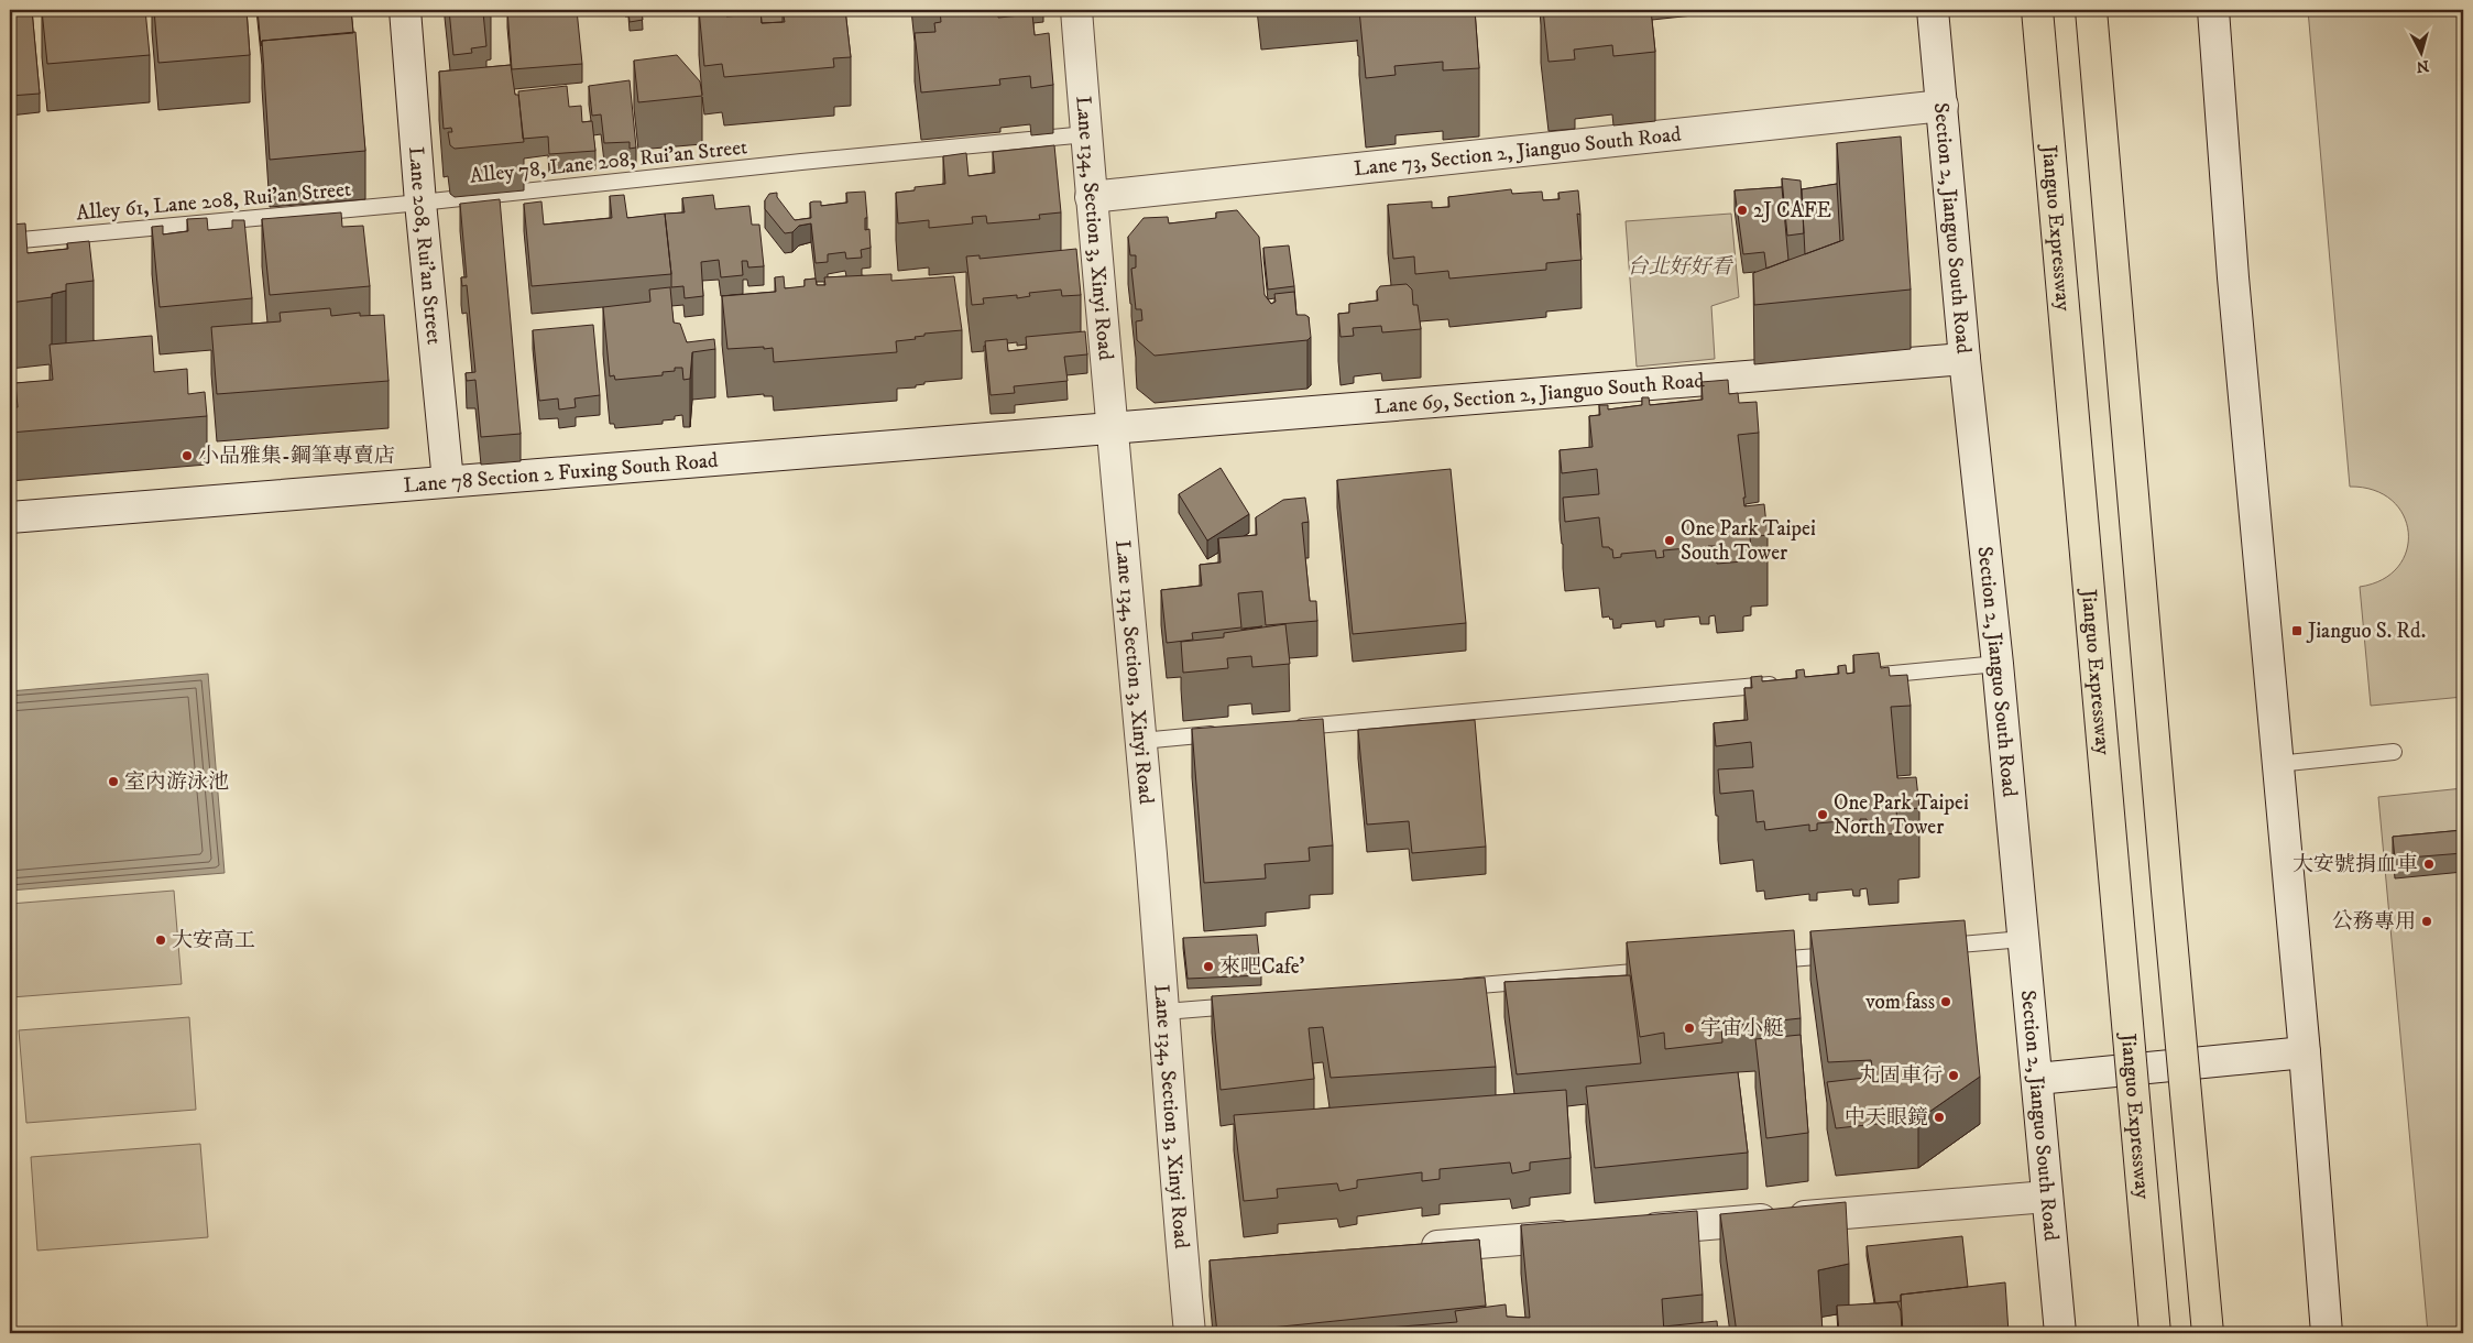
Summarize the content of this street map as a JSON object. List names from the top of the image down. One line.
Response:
{"streets":{"highway":["Jianguo Expressway"],"street":["Lane 73, Section 2, Jianguo South Road","Lane 134, Section 3, Xinyi Road","Section 2, Jianguo South Road","Lane 208, Rui'an Street","Lane 69, Section 2, Jianguo South Road","Lane 78 Section 2 Fuxing South Road"],"lane":["Alley 78, Lane 208, Rui'an Street","Alley 61, Lane 208, Rui'an Street"]},"crossings":[["Lane 73, Section 2, Jianguo South Road","Lane 134, Section 3, Xinyi Road"],["Lane 73, Section 2, Jianguo South Road","Section 2, Jianguo South Road"],["Alley 78, Lane 208, Rui'an Street","Alley 61, Lane 208, Rui'an Street"],["Alley 78, Lane 208, Rui'an Street","Lane 134, Section 3, Xinyi Road"],["Alley 78, Lane 208, Rui'an Street","Lane 208, Rui'an Street"],["Alley 61, Lane 208, Rui'an Street","Lane 208, Rui'an Street"],["Lane 134, Section 3, Xinyi Road","Lane 69, Section 2, Jianguo South Road"],["Lane 134, Section 3, Xinyi Road","Lane 78 Section 2 Fuxing South Road"],["Section 2, Jianguo South Road","Lane 69, Section 2, Jianguo South Road"],["Lane 208, Rui'an Street","Lane 78 Section 2 Fuxing South Road"],["Lane 69, Section 2, Jianguo South Road","Lane 78 Section 2 Fuxing South Road"]],"parks":["台北好好看"],"places":{"other":["2J CAFE","小品雅集-鋼筆專賣店","One Park Taipei South Tower","室內游泳池","One Park Taipei North Tower","大安號捐血車","公務專用","大安高工","來吧Cafe'","vom fass","宇宙小艇","丸固車行","中天眼鏡"],"transit":["Jianguo S. Rd."]},"north":"bottom"}
